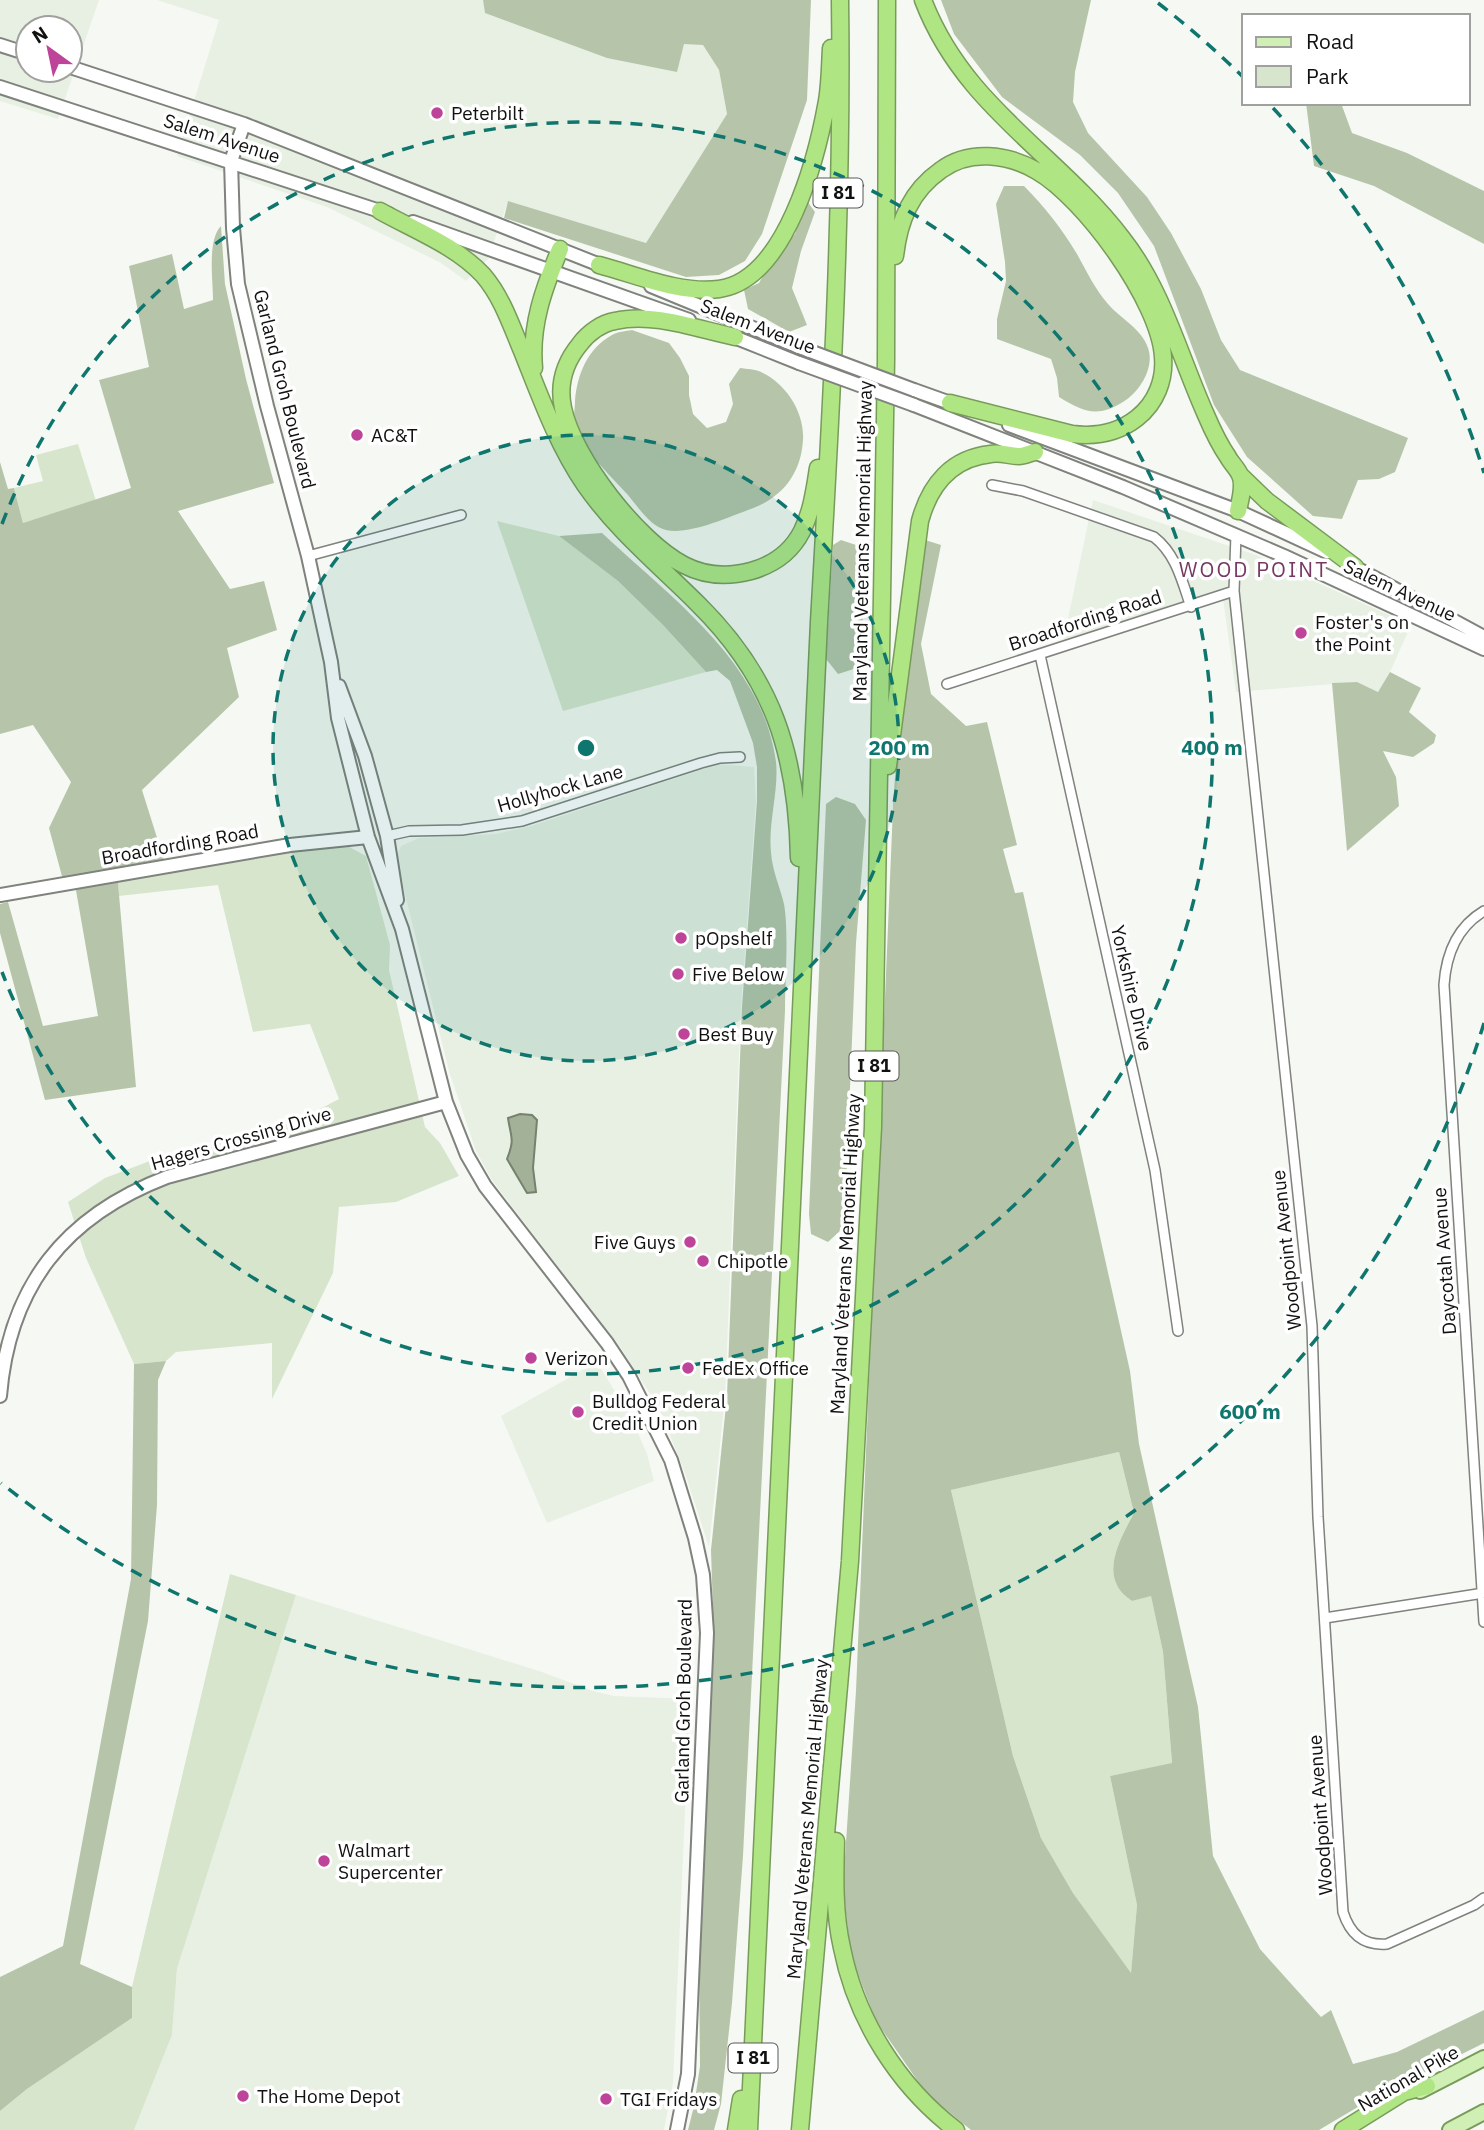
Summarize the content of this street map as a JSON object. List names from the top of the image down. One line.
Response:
{"streets":{"highway":["I 81","Maryland Veterans Memorial Highway"],"main road":["National Pike"],"street":["Salem Avenue","Garland Groh Boulevard","Broadfording Road","Hollyhock Lane","Yorkshire Drive","Hagers Crossing Drive","Woodpoint Avenue","Daycotah Avenue"]},"crossings":[["Salem Avenue","Garland Groh Boulevard"],["Salem Avenue","Woodpoint Avenue"],["Garland Groh Boulevard","Broadfording Road"],["Garland Groh Boulevard","Hollyhock Lane"],["Garland Groh Boulevard","Hagers Crossing Drive"],["Broadfording Road","Yorkshire Drive"],["Broadfording Road","Woodpoint Avenue"]],"districts":["WOOD POINT"],"places":["Peterbilt","AC&T","Foster's on the Point","pOpshelf","Five Below","Best Buy","Five Guys","Chipotle","Verizon","FedEx Office","Bulldog Federal Credit Union","Walmart Supercenter","The Home Depot","TGI Fridays"],"legend":["Road","Park"],"north":"top left","rings":["200 m","400 m","600 m"]}
